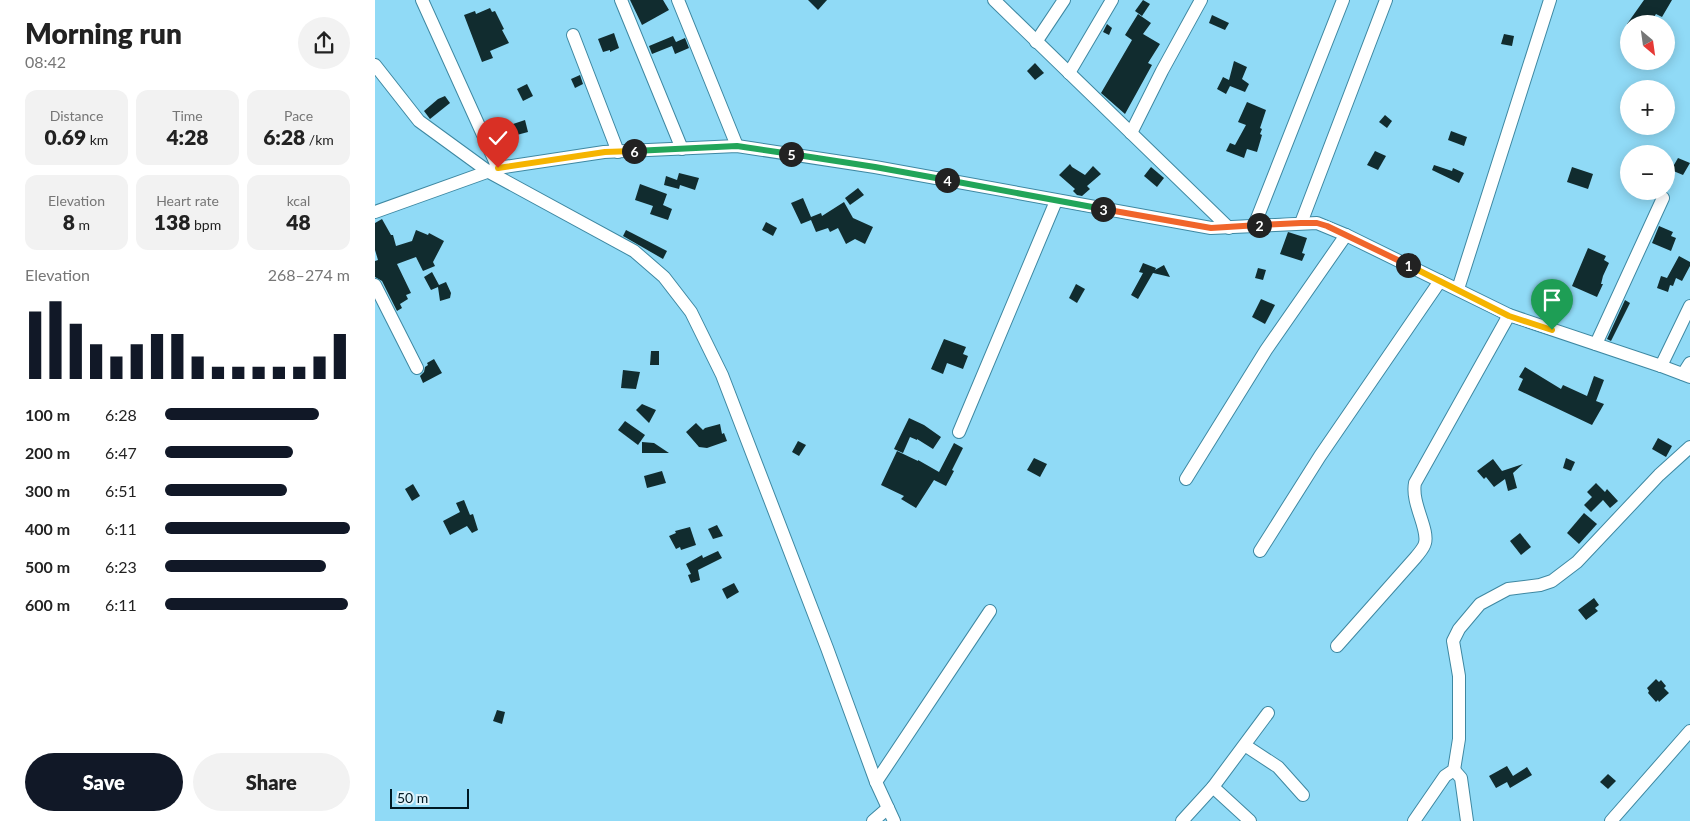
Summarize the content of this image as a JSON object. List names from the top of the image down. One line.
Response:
{"scale_bar":"50 m","north":"bottom right","page":{"heading":["Morning run","08:42"],"map_buttons":["+","−"],"stats":[["Distance","0.69 km"],["Time","4:28"],["Pace","6:28 /km"],["Elevation","8 m"],["Heart rate","138 bpm"],["kcal","48"]],"pins":["6","5","4","3","2","1"],"chart":["Elevation","268–274 m"],"list":[{"name":"100 m","note":"6:28"},{"name":"200 m","note":"6:47"},{"name":"300 m","note":"6:51"},{"name":"400 m","note":"6:11"},{"name":"500 m","note":"6:23"},{"name":"600 m","note":"6:11"}],"buttons":["Save","Share"],"scale":"50 m"}}
